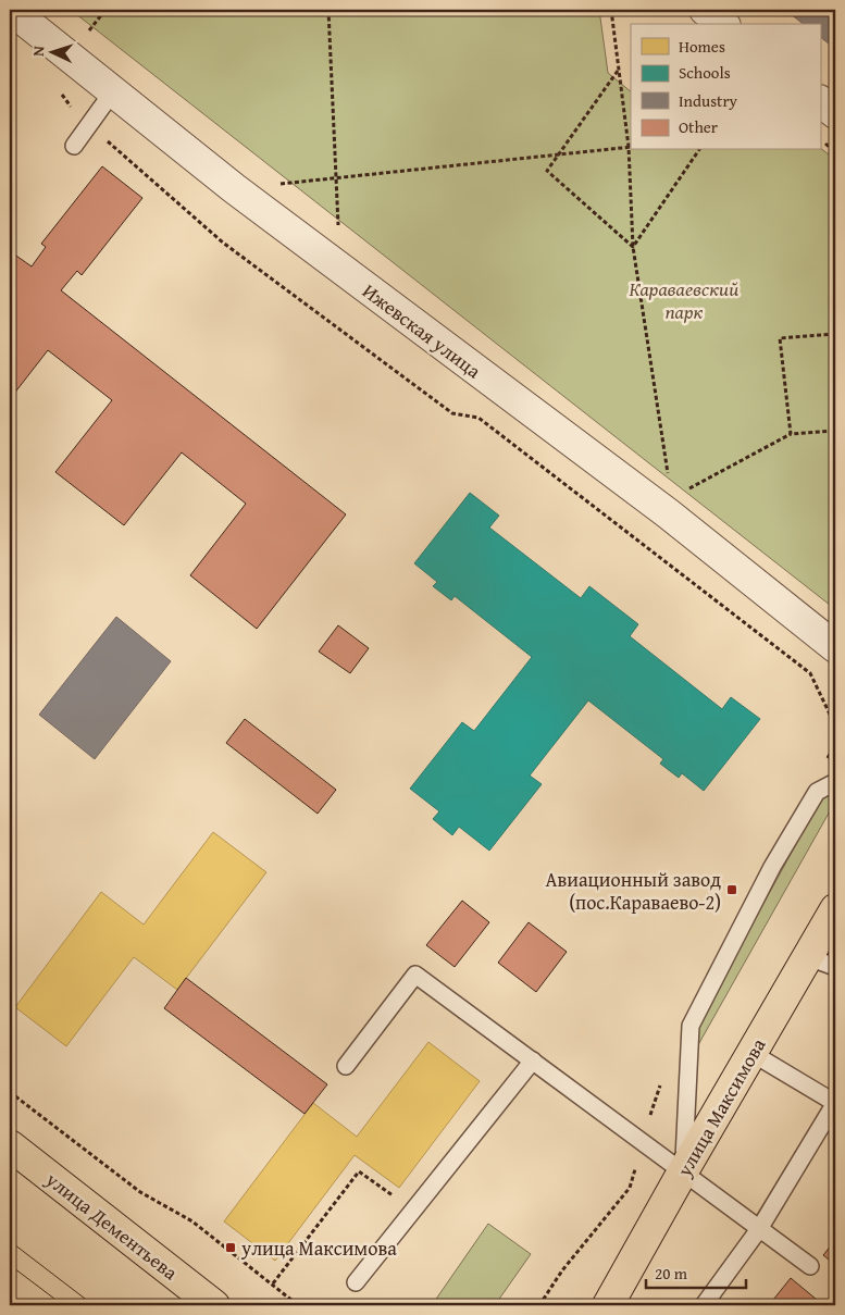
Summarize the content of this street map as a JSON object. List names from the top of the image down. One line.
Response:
{"streets":{"main road":["улица Максимова","улица Дементьева"],"street":["Ижевская улица"]},"parks":["Караваевский парк"],"places":{"transit":["Авиационный завод (пос.Караваево-2)","улица Максимова"]},"legend":["Homes","Schools","Industry","Other"],"scale_bar":"20 m","north":"left"}
